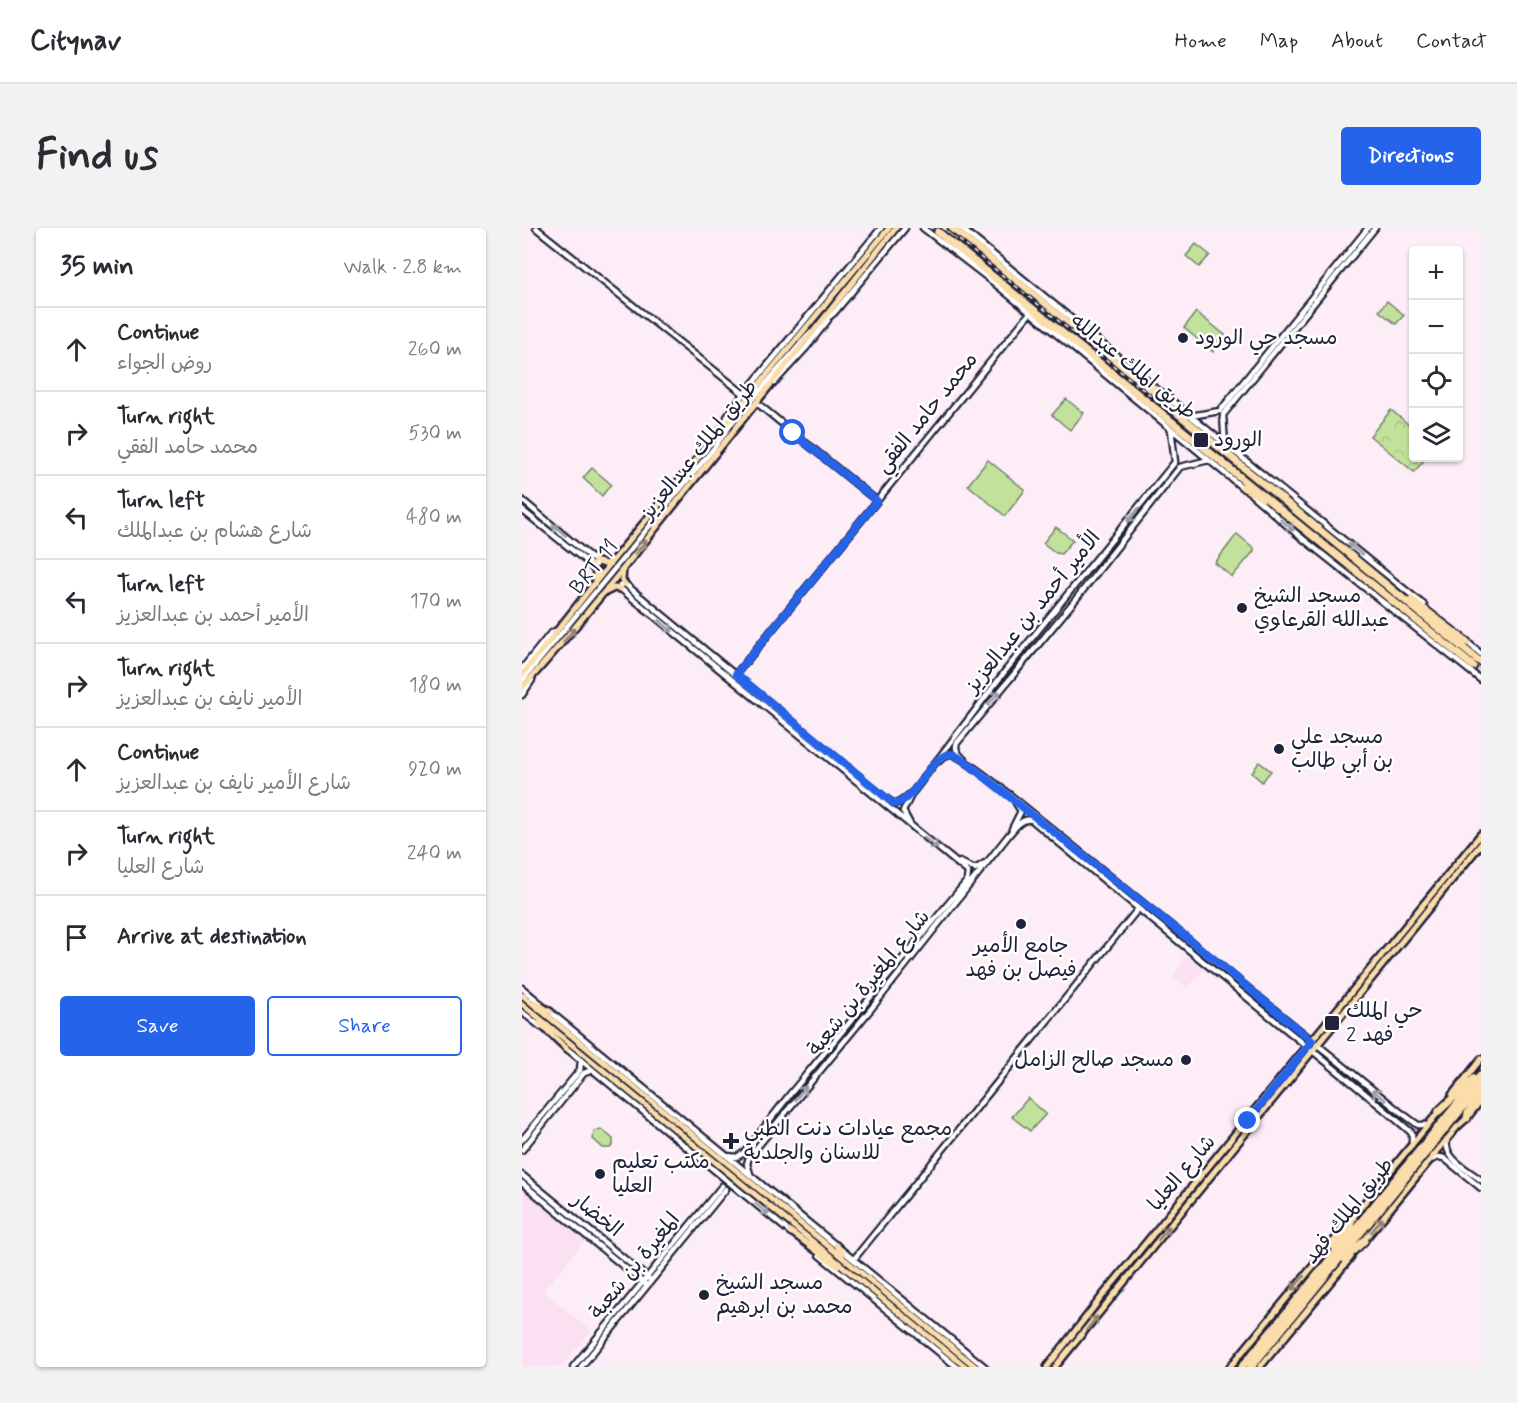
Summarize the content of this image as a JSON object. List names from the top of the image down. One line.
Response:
{"streets":{"highway":["طريق الملك عبدالله","طريق الملك فهد"],"main road":["طريق الملك عبدالعزيز","شارع العليا"],"street":["محمد حامد الفقي","BRT 11","الأمير أحمد بن عبدالعزيز","شارع المغيرة بن شعبة","الخضار","المغيرة بن شعبة"]},"crossings":[["محمد حامد الفقي","الأمير أحمد بن عبدالعزيز"],["طريق الملك عبدالعزيز","BRT 11"],["الأمير أحمد بن عبدالعزيز","شارع المغيرة بن شعبة"],["الخضار","المغيرة بن شعبة"]],"places":{"other":["مسجد حي الورود","مسجد الشيخ عبدالله القرعاوي","مسجد علي بن أبي طالب","جامع الأمير فيصل بن فهد","مسجد صالح الزامل","مكتب تعليم العليا","مسجد الشيخ محمد بن ابرهيم"],"transit":["الورود","حي الملك فهد 2"],"health":["مجمع عيادات دنت الطبي للاسنان والجلدية"]},"page":{"header":"Citynav","nav":["Home","Map","About","Contact"],"buttons":["Directions",["Save","Share"]],"title":"Find us","heading":["35 min","Walk · 2.8 km"],"map_buttons":["+","−"],"list":[["Continue","روض الجواء","260 m"],["Turn right","محمد حامد الفقي","530 m"],["Turn left","شارع هشام بن عبدالملك","480 m"],["Turn left","الأمير أحمد بن عبدالعزيز","170 m"],["Turn right","الأمير نايف بن عبدالعزيز","180 m"],["Continue","شارع الأمير نايف بن عبدالعزيز","920 m"],["Turn right","شارع العليا","240 m"],"Arrive at destination"]}}
